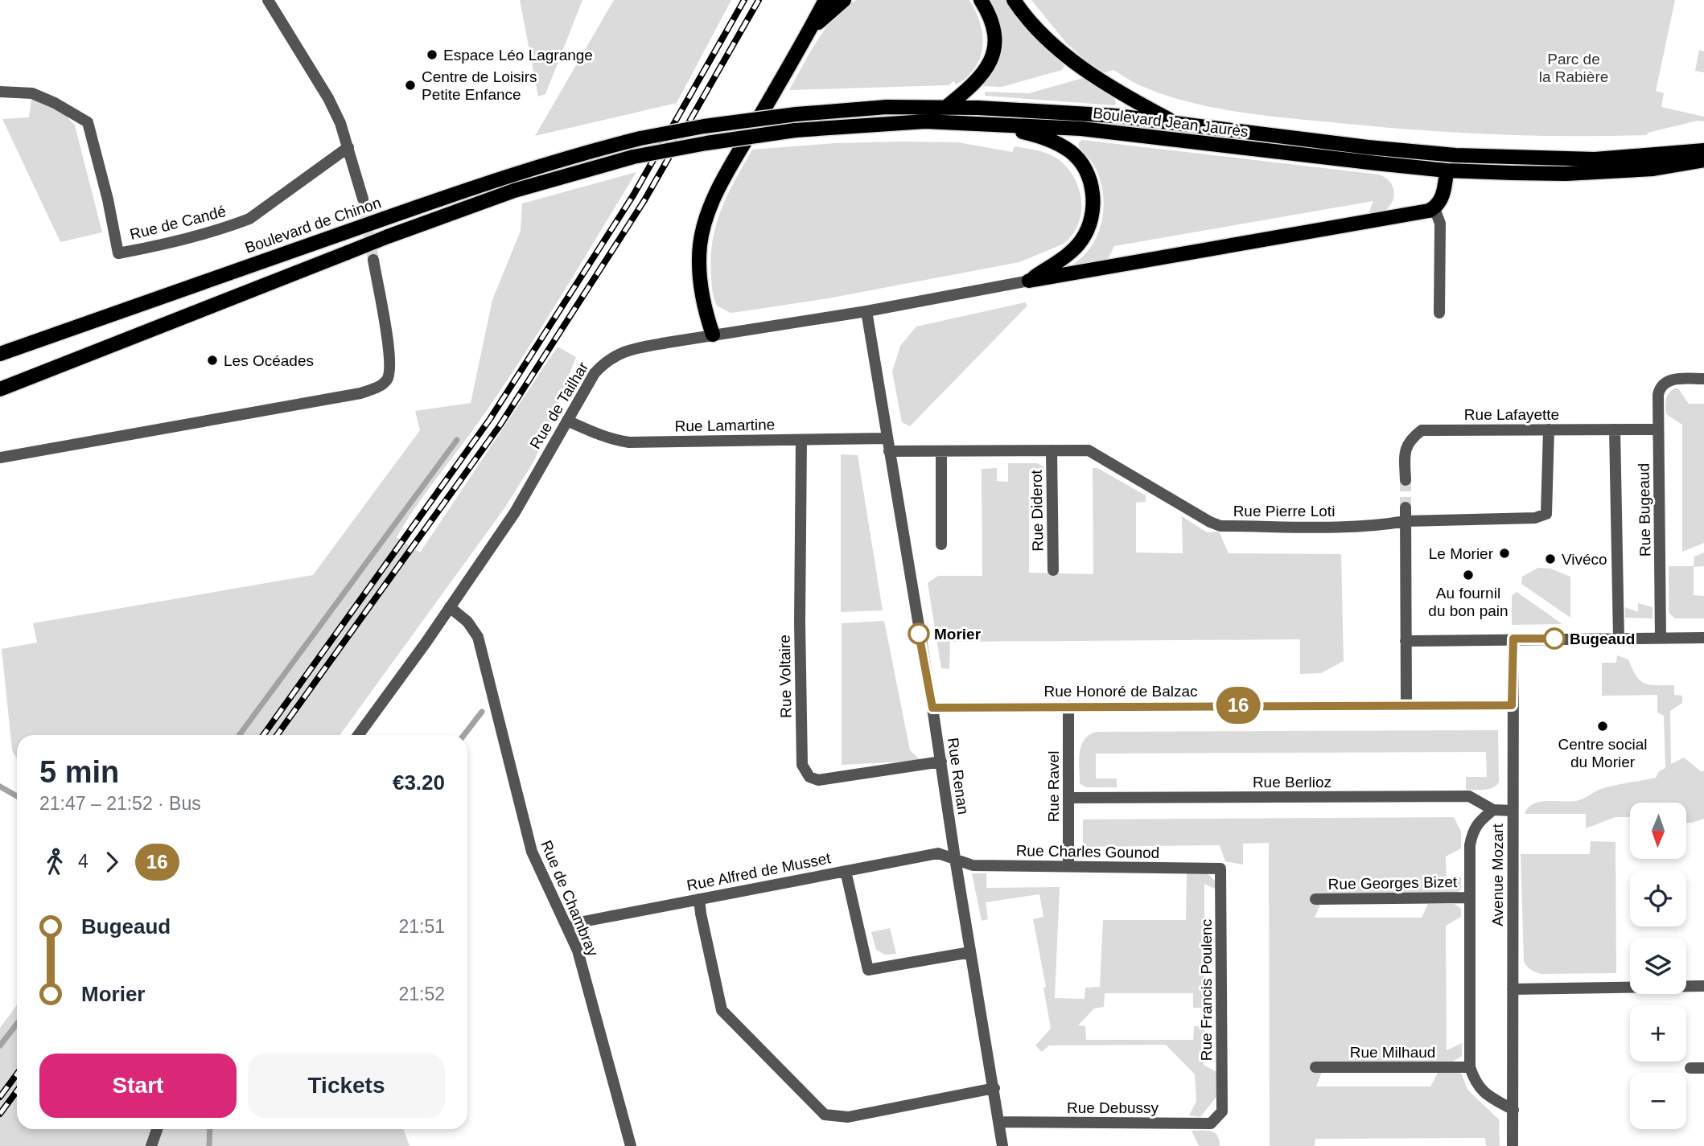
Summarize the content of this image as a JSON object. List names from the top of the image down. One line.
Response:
{"streets":{"main road":["Boulevard Jean Jaurès","Boulevard de Chinon"],"street":["Rue de Candé","Rue de Tailhar","Rue Lafayette","Rue Lamartine","Rue Bugeaud","Rue Diderot","Rue Pierre Loti","Rue Voltaire","Rue Honoré de Balzac","Rue Renan","Rue Berlioz","Rue Ravel","Rue Charles Gounod","Rue Alfred de Musset","Avenue Mozart","Rue Georges Bizet","Rue de Chambray","Rue Francis Poulenc","Rue Milhaud","Rue Debussy"]},"crossings":[["Boulevard Jean Jaurès","Boulevard de Chinon"],["Rue de Tailhar","Rue Lamartine"],["Rue de Tailhar","Rue Renan"],["Rue de Tailhar","Rue de Chambray"],["Rue Lafayette","Rue Bugeaud"],["Rue Lafayette","Rue Pierre Loti"],["Rue Lamartine","Rue Voltaire"],["Rue Lamartine","Rue Renan"],["Rue Diderot","Rue Pierre Loti"],["Rue Pierre Loti","Rue Renan"],["Rue Voltaire","Rue Renan"],["Rue Honoré de Balzac","Rue Renan"],["Rue Honoré de Balzac","Rue Ravel"],["Rue Honoré de Balzac","Avenue Mozart"],["Rue Renan","Rue Charles Gounod"],["Rue Renan","Rue Alfred de Musset"],["Rue Renan","Rue Debussy"],["Rue Berlioz","Rue Ravel"],["Rue Berlioz","Avenue Mozart"],["Rue Ravel","Rue Charles Gounod"],["Rue Charles Gounod","Rue Alfred de Musset"],["Rue Charles Gounod","Rue Francis Poulenc"],["Rue Alfred de Musset","Rue de Chambray"],["Avenue Mozart","Rue Georges Bizet"],["Avenue Mozart","Rue Milhaud"],["Rue Francis Poulenc","Rue Debussy"]],"parks":["Parc de la Rabière"],"places":["Espace Léo Lagrange","Centre de Loisirs Petite Enfance","Les Océades","Le Morier","Vivéco","Au fournil du bon pain","Morier","Bugeaud","Centre social du Morier"],"lines":["bus line 16"],"north":"bottom","page":{"on_map":"16","heading":["5 min","21:47 – 21:52 · Bus","€3.20"],"map_buttons":["+","−"],"legs":["4","16"],"list":[{"name":"Bugeaud","value":"21:51"},{"name":"Morier","value":"21:52"}],"buttons":["Start","Tickets"]}}
